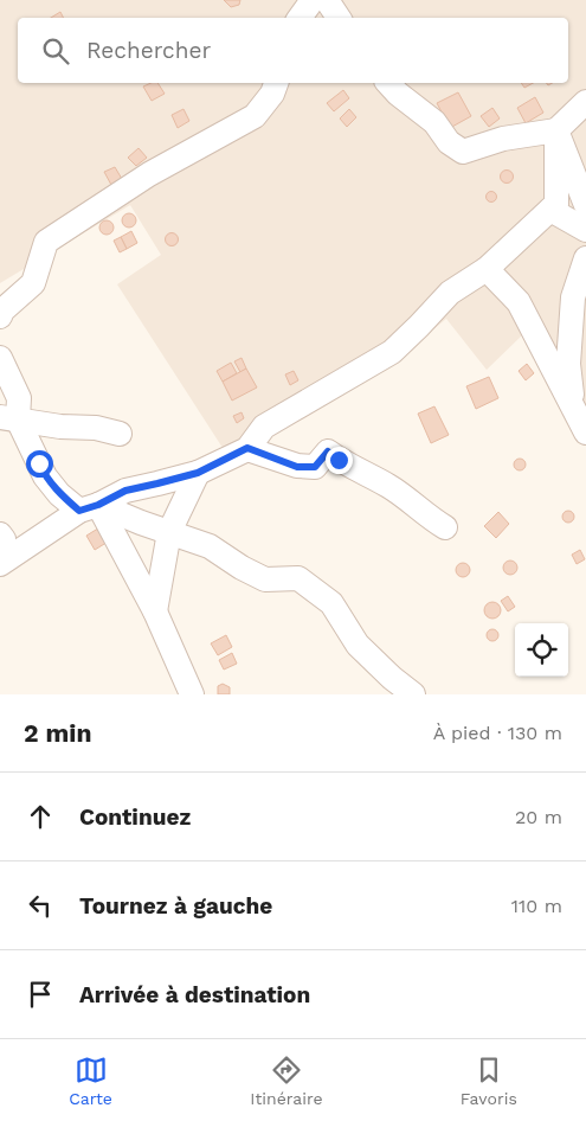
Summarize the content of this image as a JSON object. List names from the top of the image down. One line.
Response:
{"page":{"search":"Rechercher","heading":["2 min","À pied · 130 m"],"list":[["Continuez","20 m"],["Tournez à gauche","110 m"],"Arrivée à destination"],"nav":["Carte","Itinéraire","Favoris"]}}
